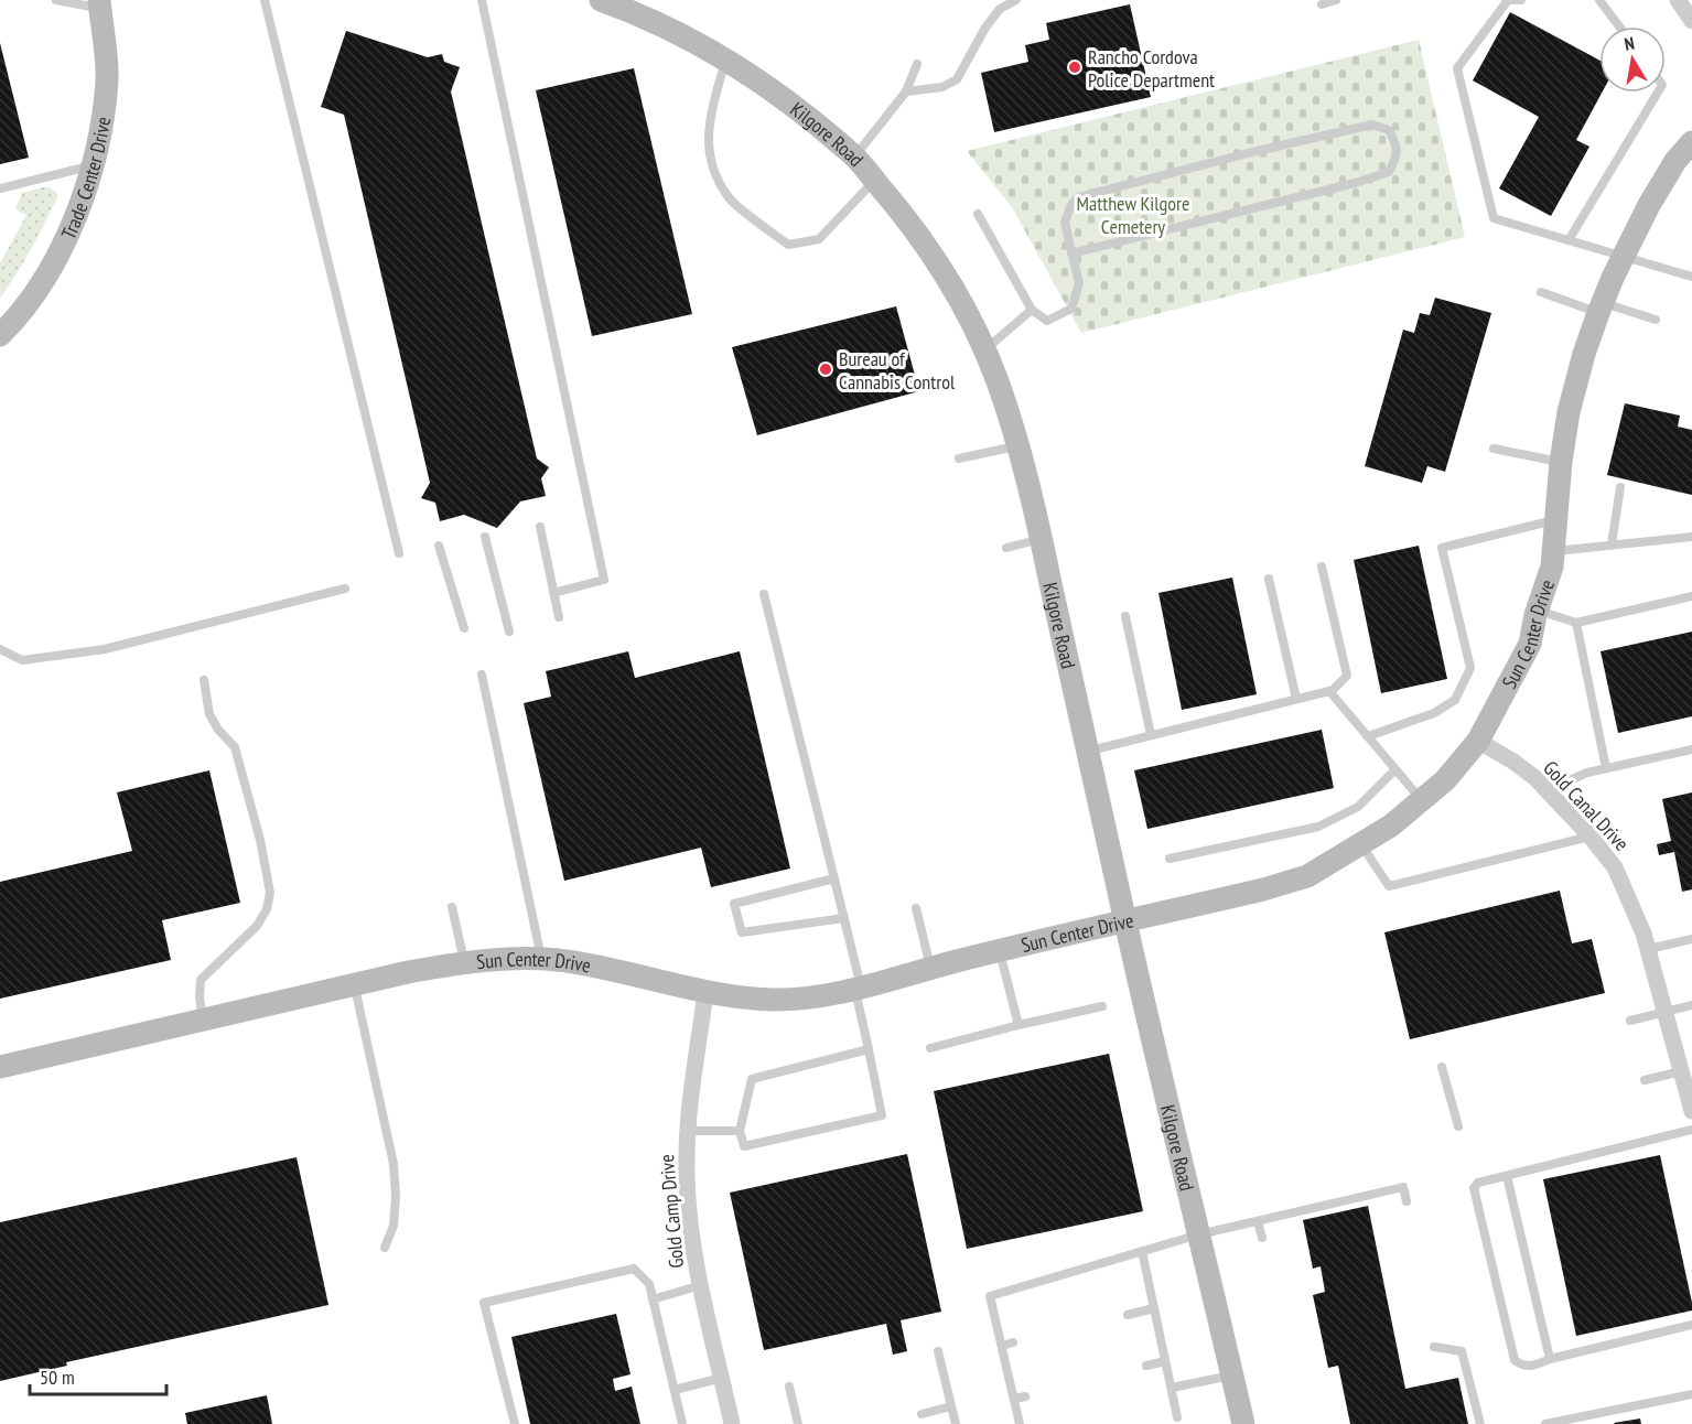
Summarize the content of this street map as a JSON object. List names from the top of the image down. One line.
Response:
{"streets":{"street":["Kilgore Road","Trade Center Drive","Sun Center Drive","Gold Canal Drive","Gold Camp Drive"]},"crossings":[["Kilgore Road","Sun Center Drive"],["Sun Center Drive","Gold Canal Drive"],["Sun Center Drive","Gold Camp Drive"]],"parks":["Matthew Kilgore Cemetery"],"places":["Rancho Cordova Police Department","Bureau of Cannabis Control"],"scale_bar":"50 m","north":"top"}
